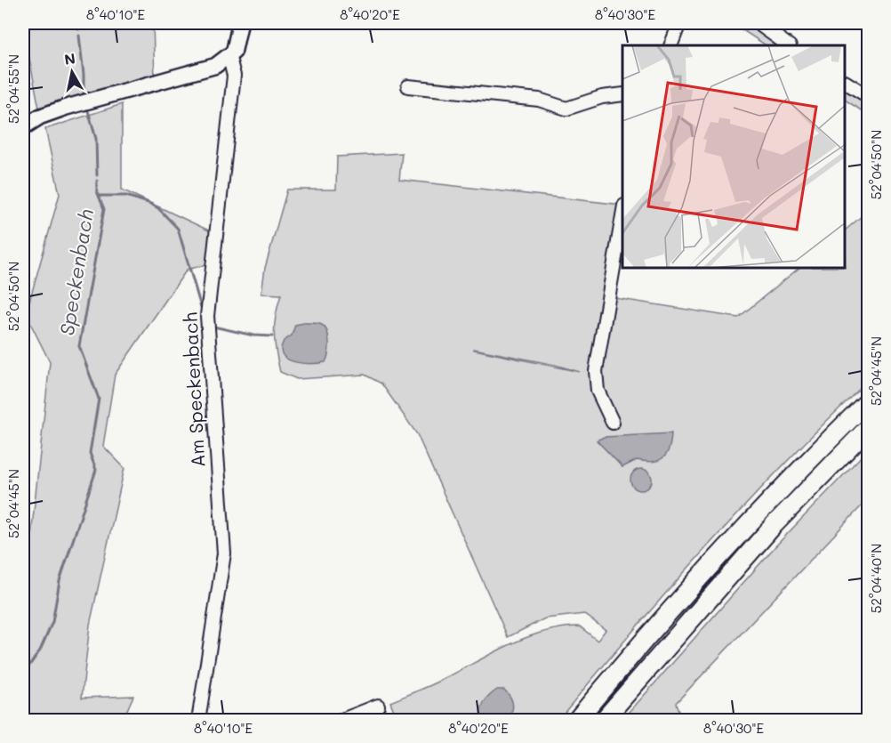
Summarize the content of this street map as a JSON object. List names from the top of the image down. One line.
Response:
{"streets":{"street":["Am Speckenbach"]},"water":["Speckenbach"],"north":"top","coordinates":["8°40'10\"E","8°40'20\"E","8°40'30\"E","52°04'55\"N","52°04'50\"N","52°04'45\"N","52°04'40\"N"]}
